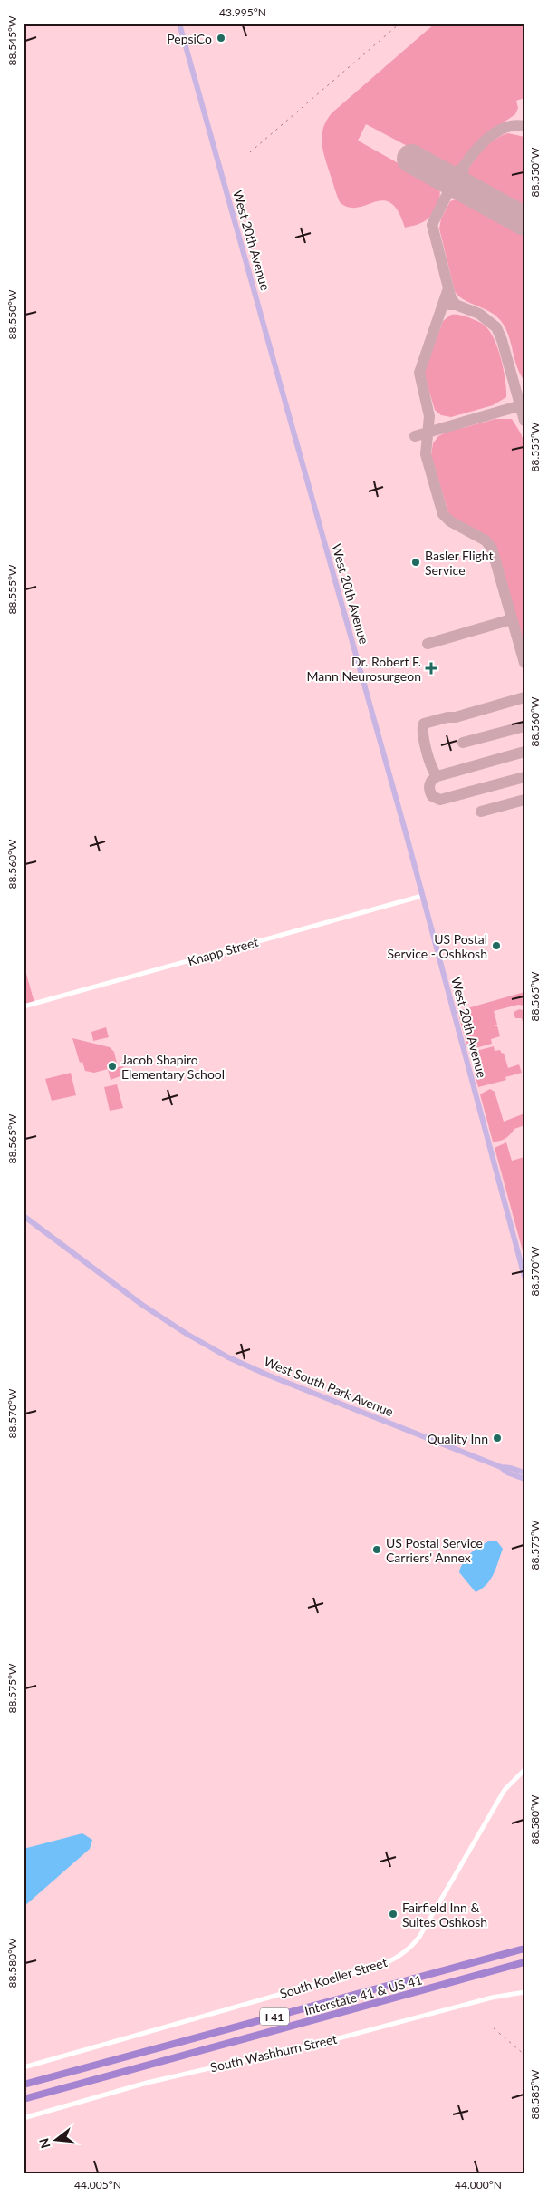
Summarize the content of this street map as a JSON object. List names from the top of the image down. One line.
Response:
{"streets":{"highway":["Interstate 41 & US 41","I 41"],"main road":["West 20th Avenue","West South Park Avenue"],"street":["Knapp Street","South Koeller Street","South Washburn Street"]},"crossings":[["West 20th Avenue","Knapp Street"]],"places":{"other":["PepsiCo","Basler Flight Service","US Postal Service - Oshkosh","Jacob Shapiro Elementary School","Quality Inn","US Postal Service Carriers' Annex","Fairfield Inn & Suites Oshkosh"],"health":["Dr. Robert F. Mann Neurosurgeon"]},"north":"left","coordinates":["43.995°N","88.545°W","88.550°W","88.555°W","88.560°W","88.565°W","88.570°W","88.575°W","88.580°W","88.585°W","44.005°N","44.000°N"]}
